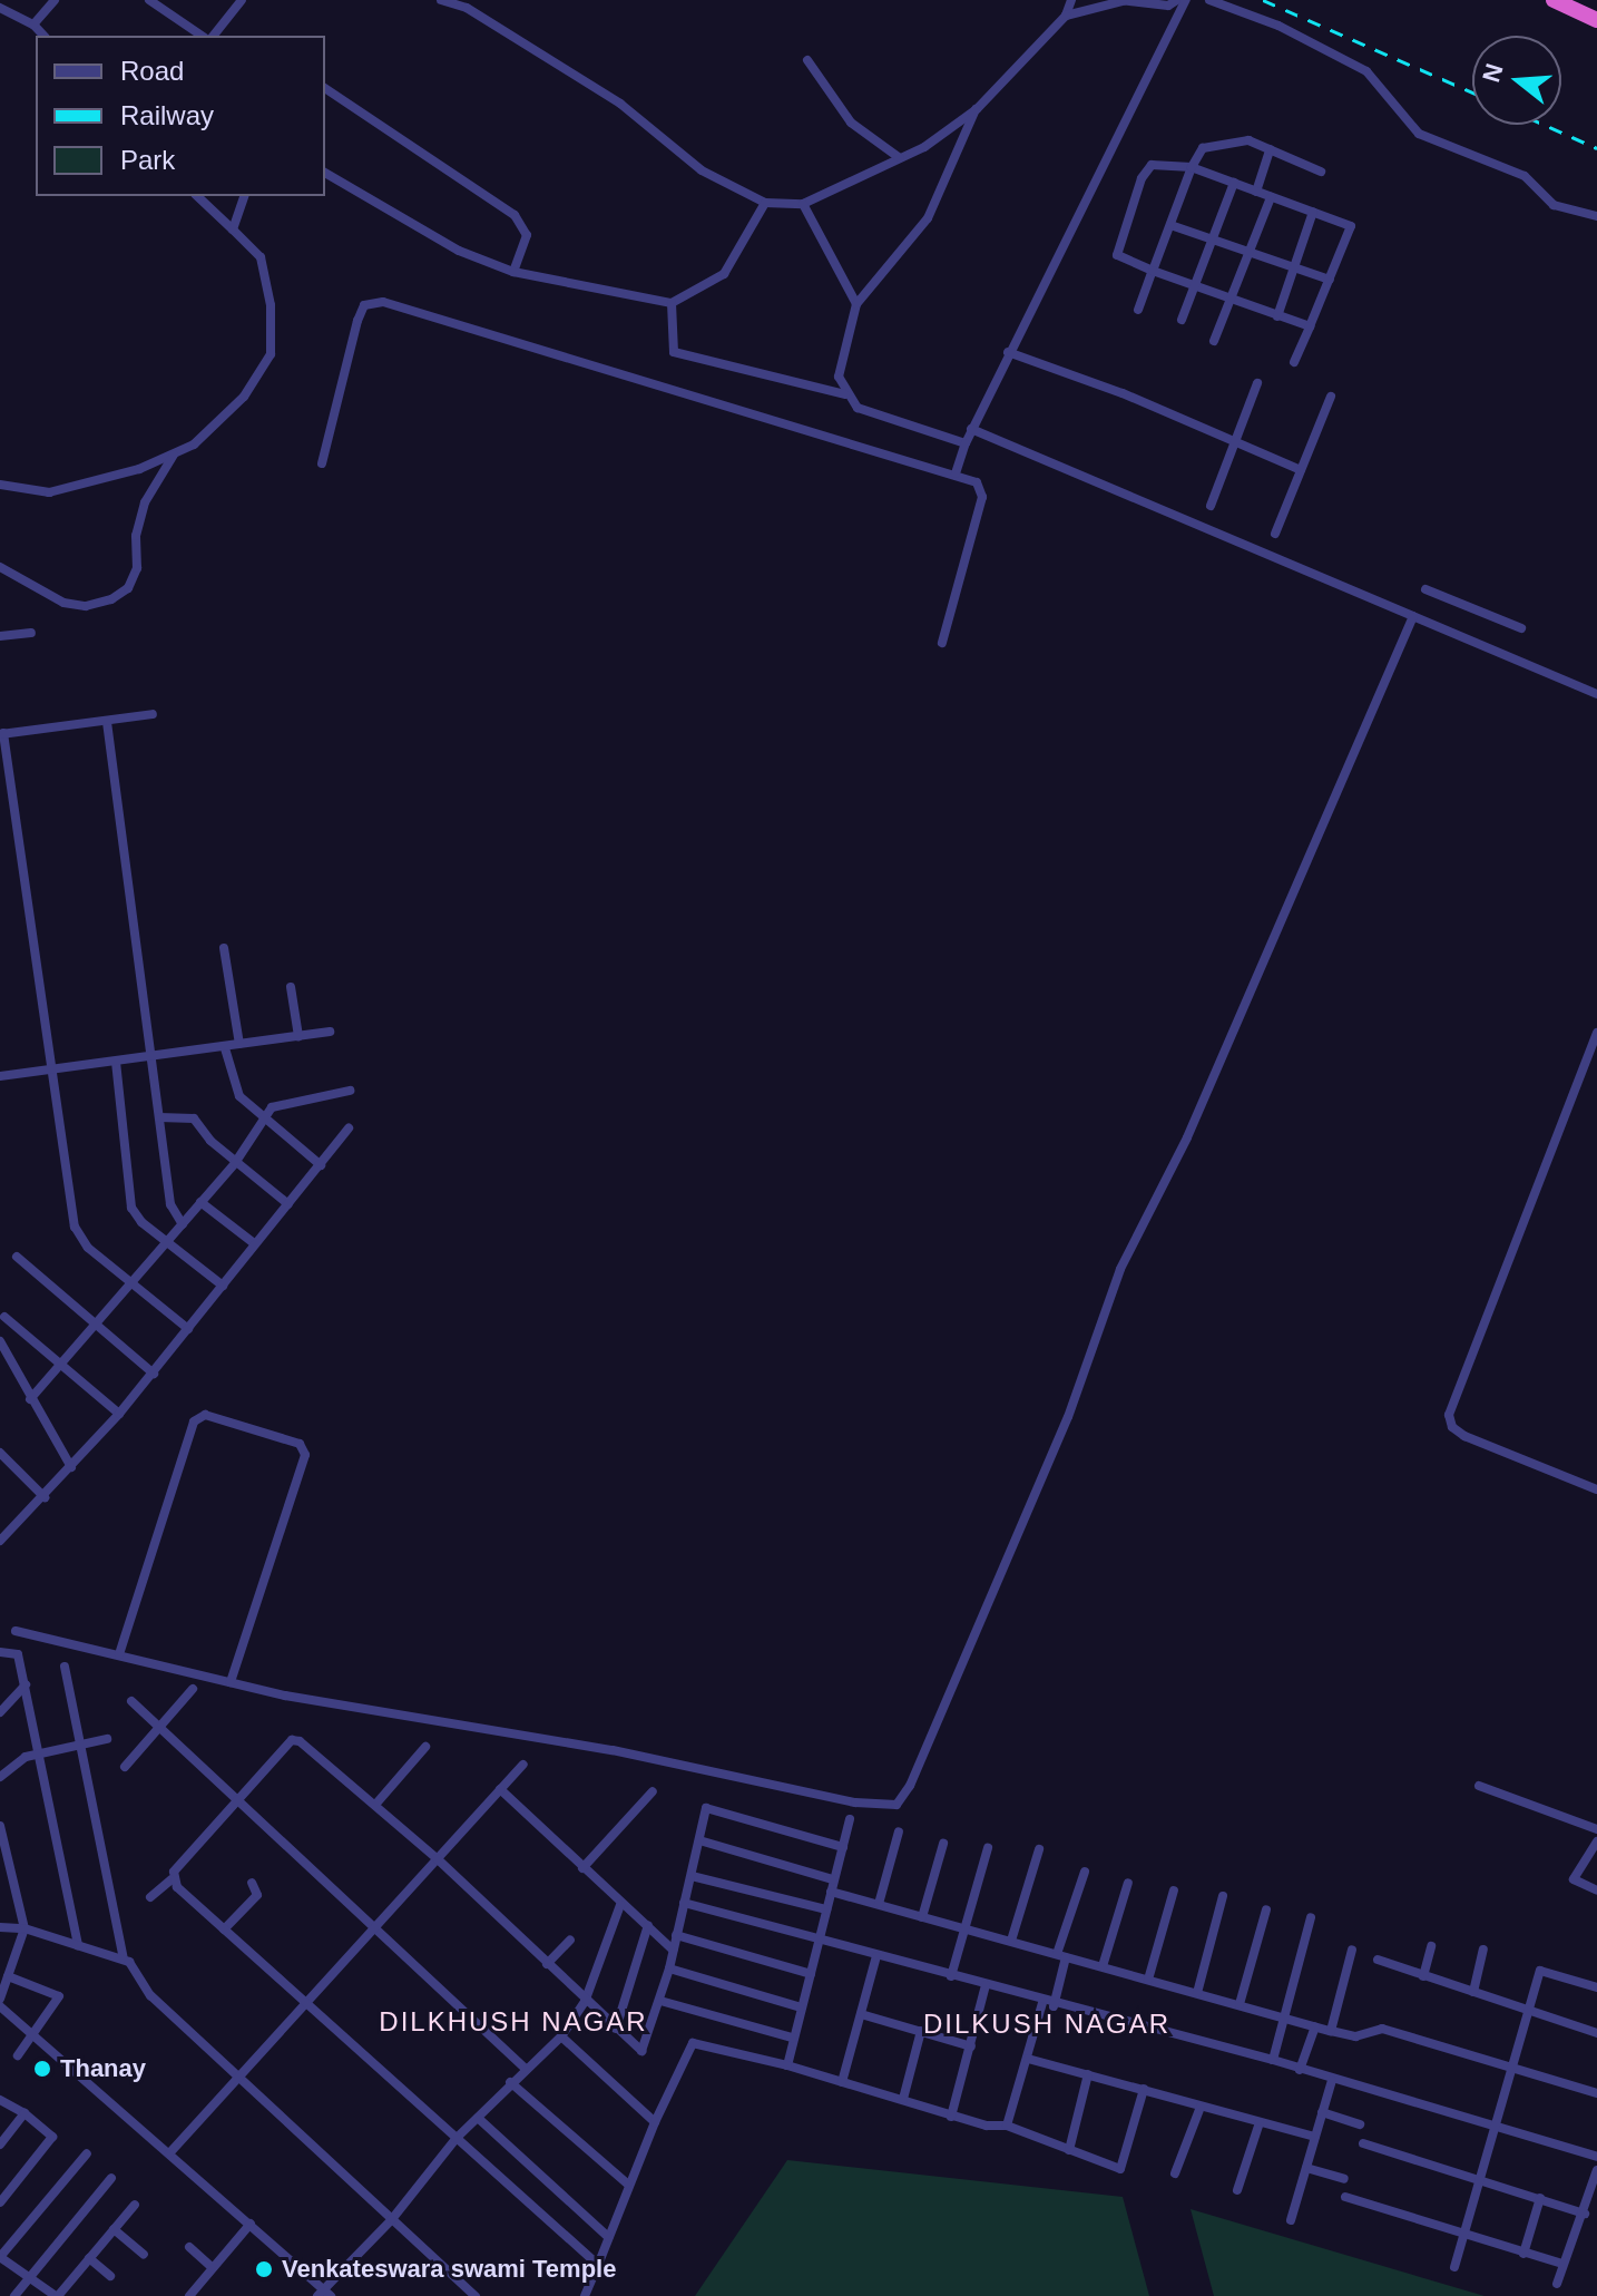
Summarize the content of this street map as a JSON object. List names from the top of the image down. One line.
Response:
{"districts":["DILKHUSH NAGAR","DILKUSH NAGAR"],"places":["Thanay","Venkateswara swami Temple"],"legend":["Road","Railway","Park"],"north":"left"}
